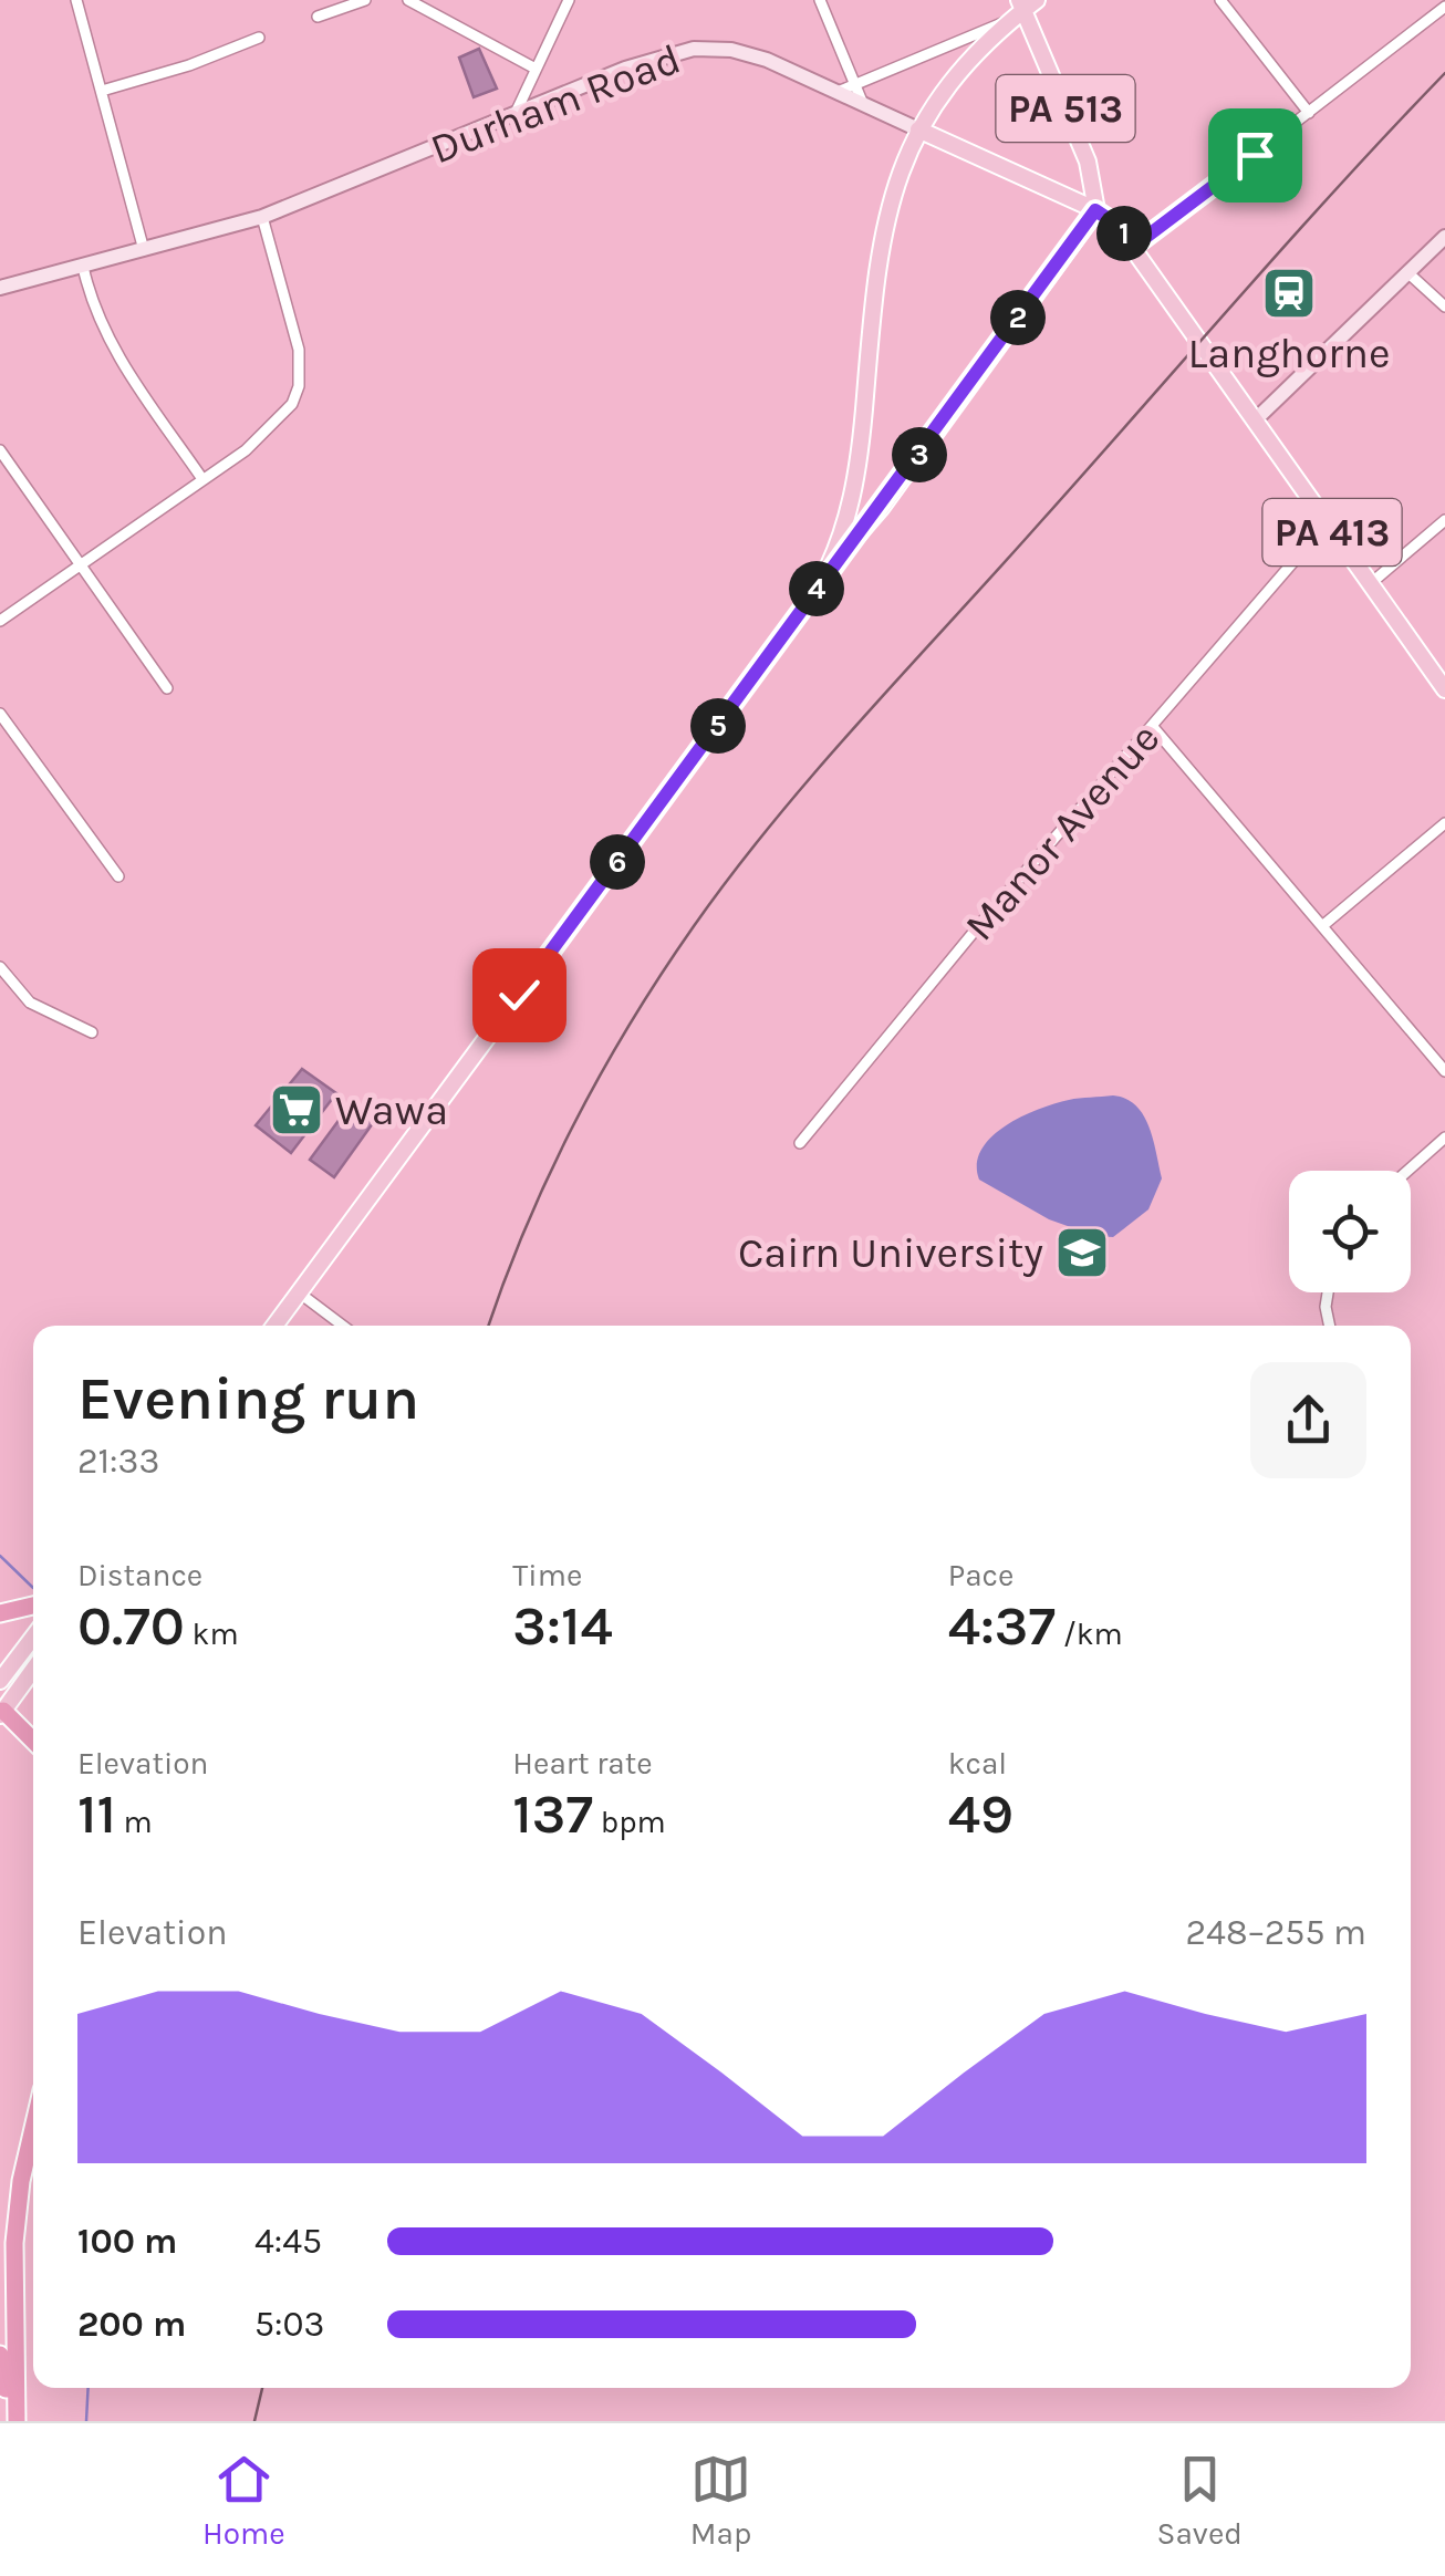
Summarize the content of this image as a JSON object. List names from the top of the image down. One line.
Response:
{"streets":{"main road":["Durham Road","PA 513","PA 413"],"street":["Manor Avenue"]},"crossings":[["Durham Road","PA 513"],["Durham Road","PA 413"],["PA 513","PA 413"],["PA 413","Manor Avenue"]],"places":{"station":["Langhorne"],"supermarket":["Wawa"],"school or university":["Cairn University"]},"page":{"pins":["1","2","3","4","5","6"],"heading":["Evening run","21:33"],"stats":[["Distance","0.70 km"],["Time","3:14"],["Pace","4:37 /km"],["Elevation","11 m"],["Heart rate","137 bpm"],["kcal","49"]],"chart":["Elevation","248–255 m"],"list":[{"name":"100 m","note":"4:45"},{"name":"200 m","note":"5:03"}],"tabs":["Home","Map","Saved"]}}
